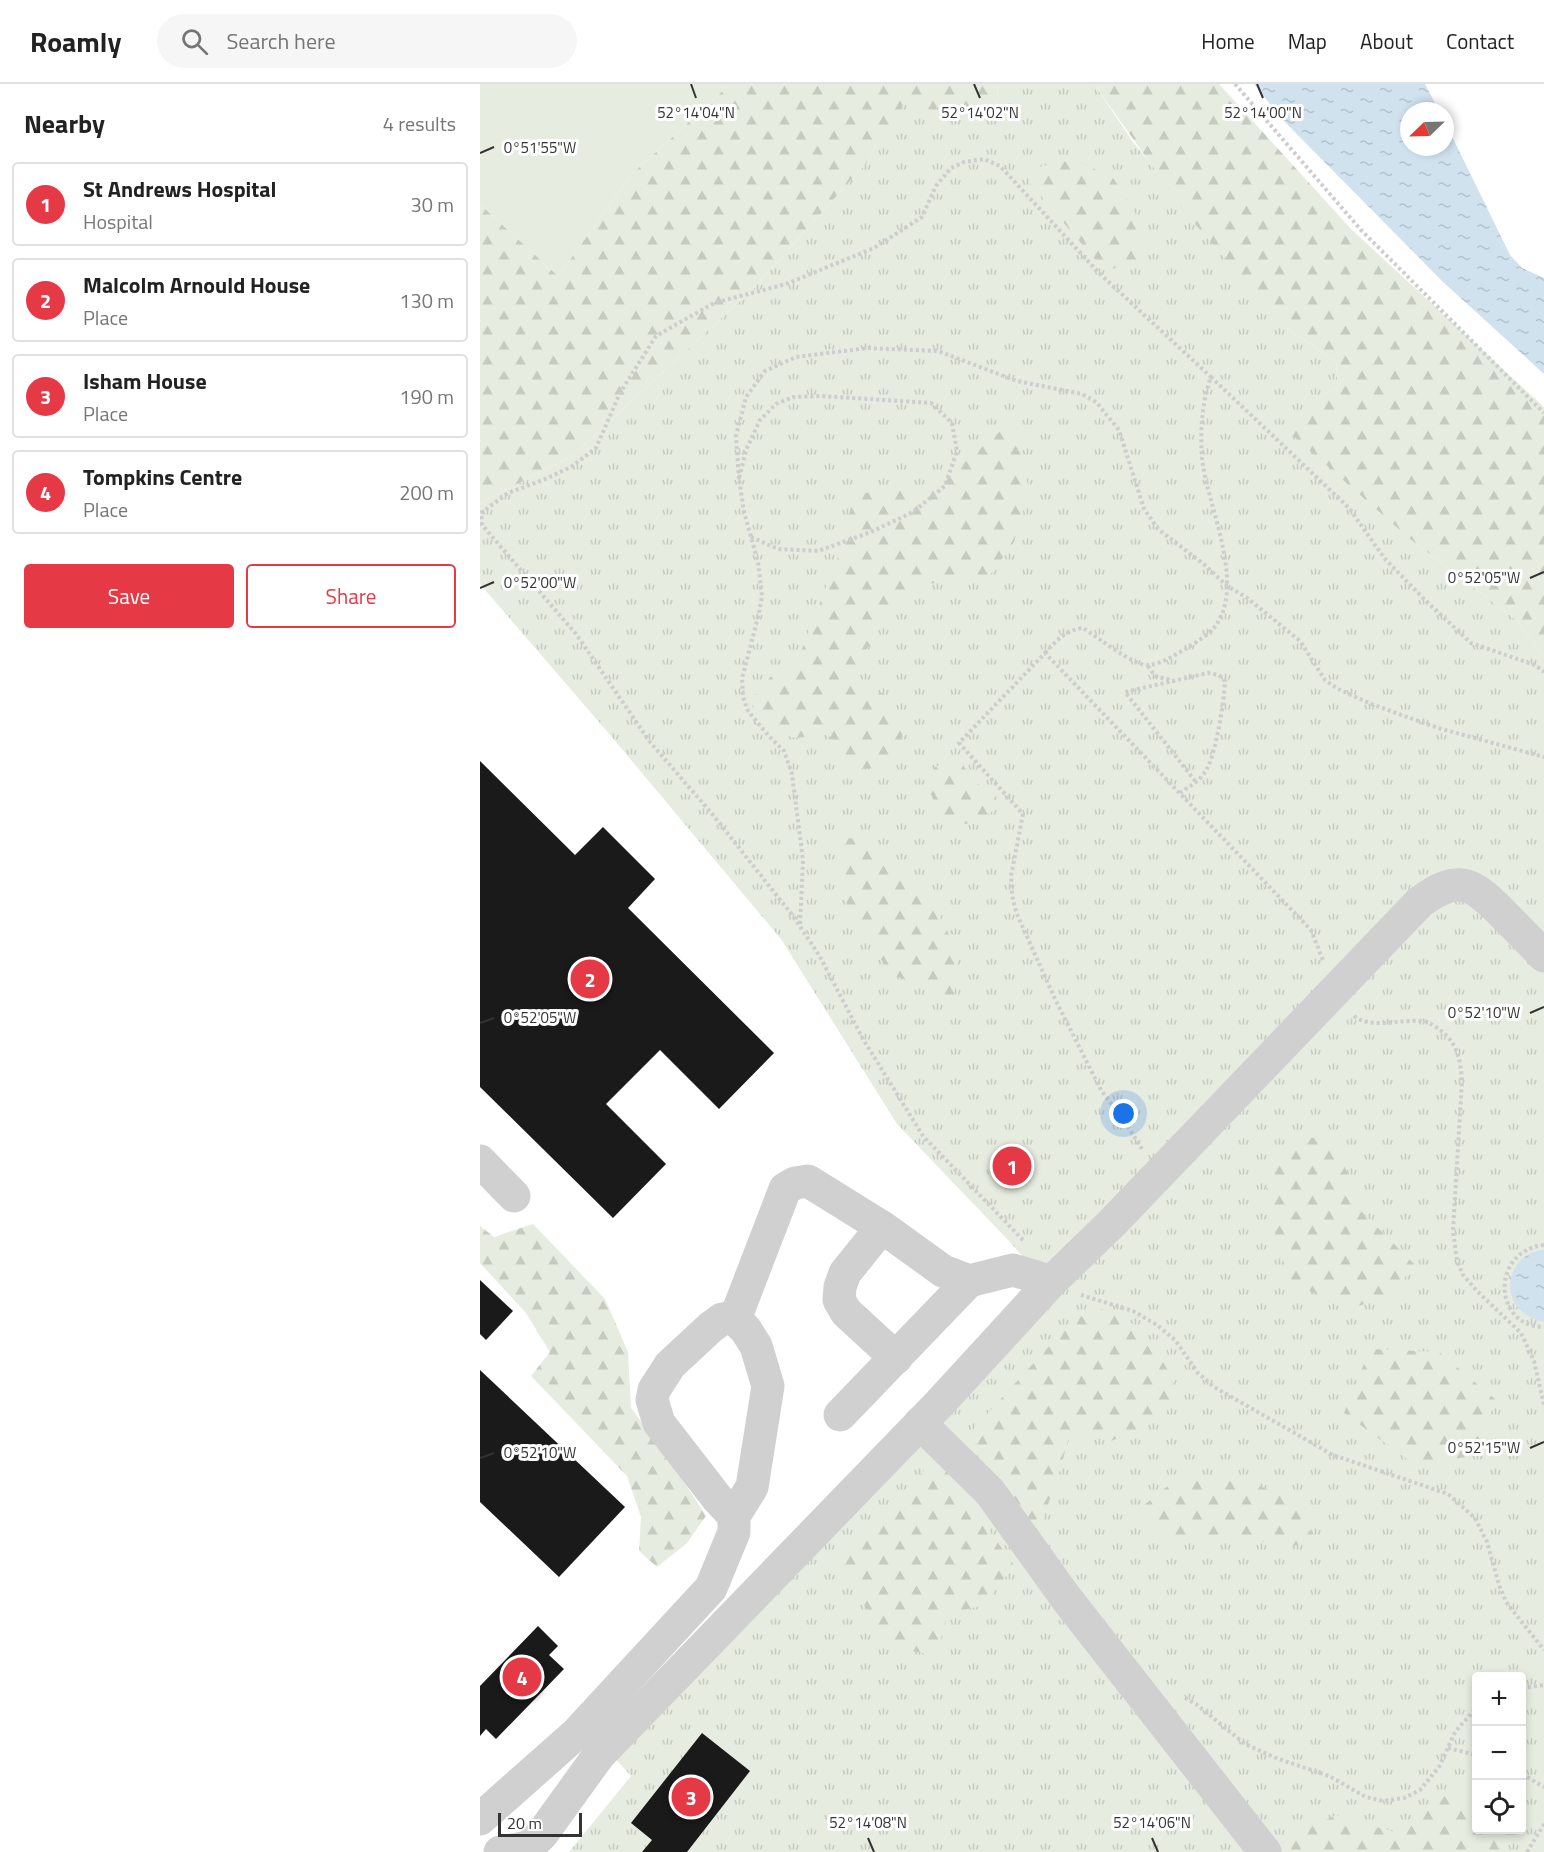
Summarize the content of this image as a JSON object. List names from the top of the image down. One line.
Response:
{"scale_bar":"20 m","north":"bottom left","page":{"header":"Roamly","search":"Search here","nav":["Home","Map","About","Contact"],"heading":["Nearby","4 results"],"list":[{"mark":"1","name":"St Andrews Hospital","note":"Hospital","value":"30 m"},{"mark":"2","name":"Malcolm Arnould House","note":"Place","value":"130 m"},{"mark":"3","name":"Isham House","note":"Place","value":"190 m"},{"mark":"4","name":"Tompkins Centre","note":"Place","value":"200 m"}],"buttons":["Save","Share"],"pins":["2","1","4","3"],"map_buttons":["+","−"],"scale":"20 m"},"coordinates":["52°14'04\"N","52°14'02\"N","52°14'00\"N","0°51'55\"W","0°52'05\"W","0°52'00\"W","0°52'10\"W","0°52'15\"W","52°14'08\"N","52°14'06\"N"]}
